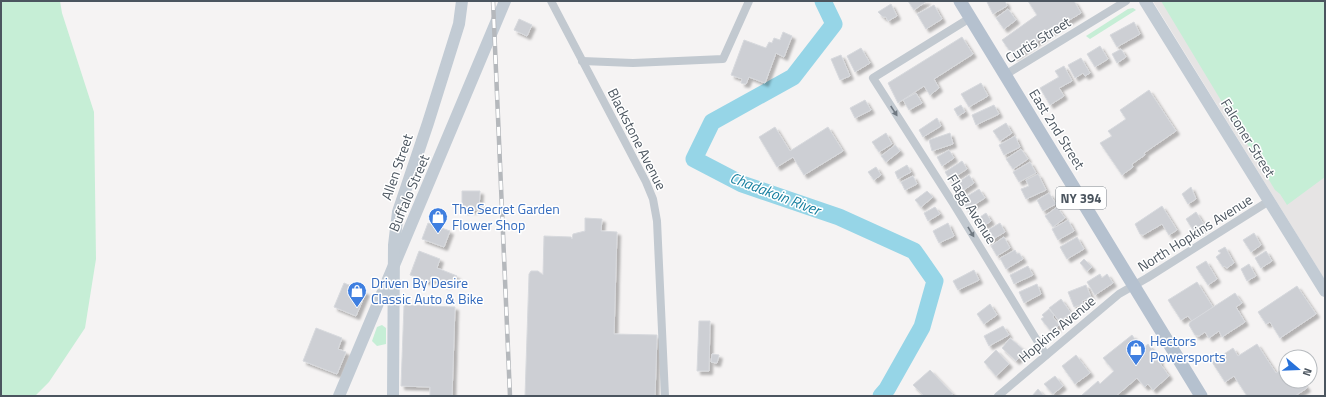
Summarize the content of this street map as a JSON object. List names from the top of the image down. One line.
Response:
{"streets":{"main road":["East 2nd Street","NY 394"],"street":["Curtis Street","Falconer Street","Blackstone Avenue","Allen Street","Buffalo Street","Flagg Avenue","North Hopkins Avenue","Hopkins Avenue"]},"crossings":[["Curtis Street","East 2nd Street"],["East 2nd Street","Flagg Avenue"],["East 2nd Street","North Hopkins Avenue"],["East 2nd Street","Hopkins Avenue"],["Falconer Street","North Hopkins Avenue"],["Allen Street","Buffalo Street"],["Flagg Avenue","Hopkins Avenue"],["North Hopkins Avenue","Hopkins Avenue"]],"water":["Chadakoin River"],"places":{"shop":["The Secret Garden Flower Shop","Driven By Desire Classic Auto & Bike","Hectors Powersports"]},"north":"right"}
